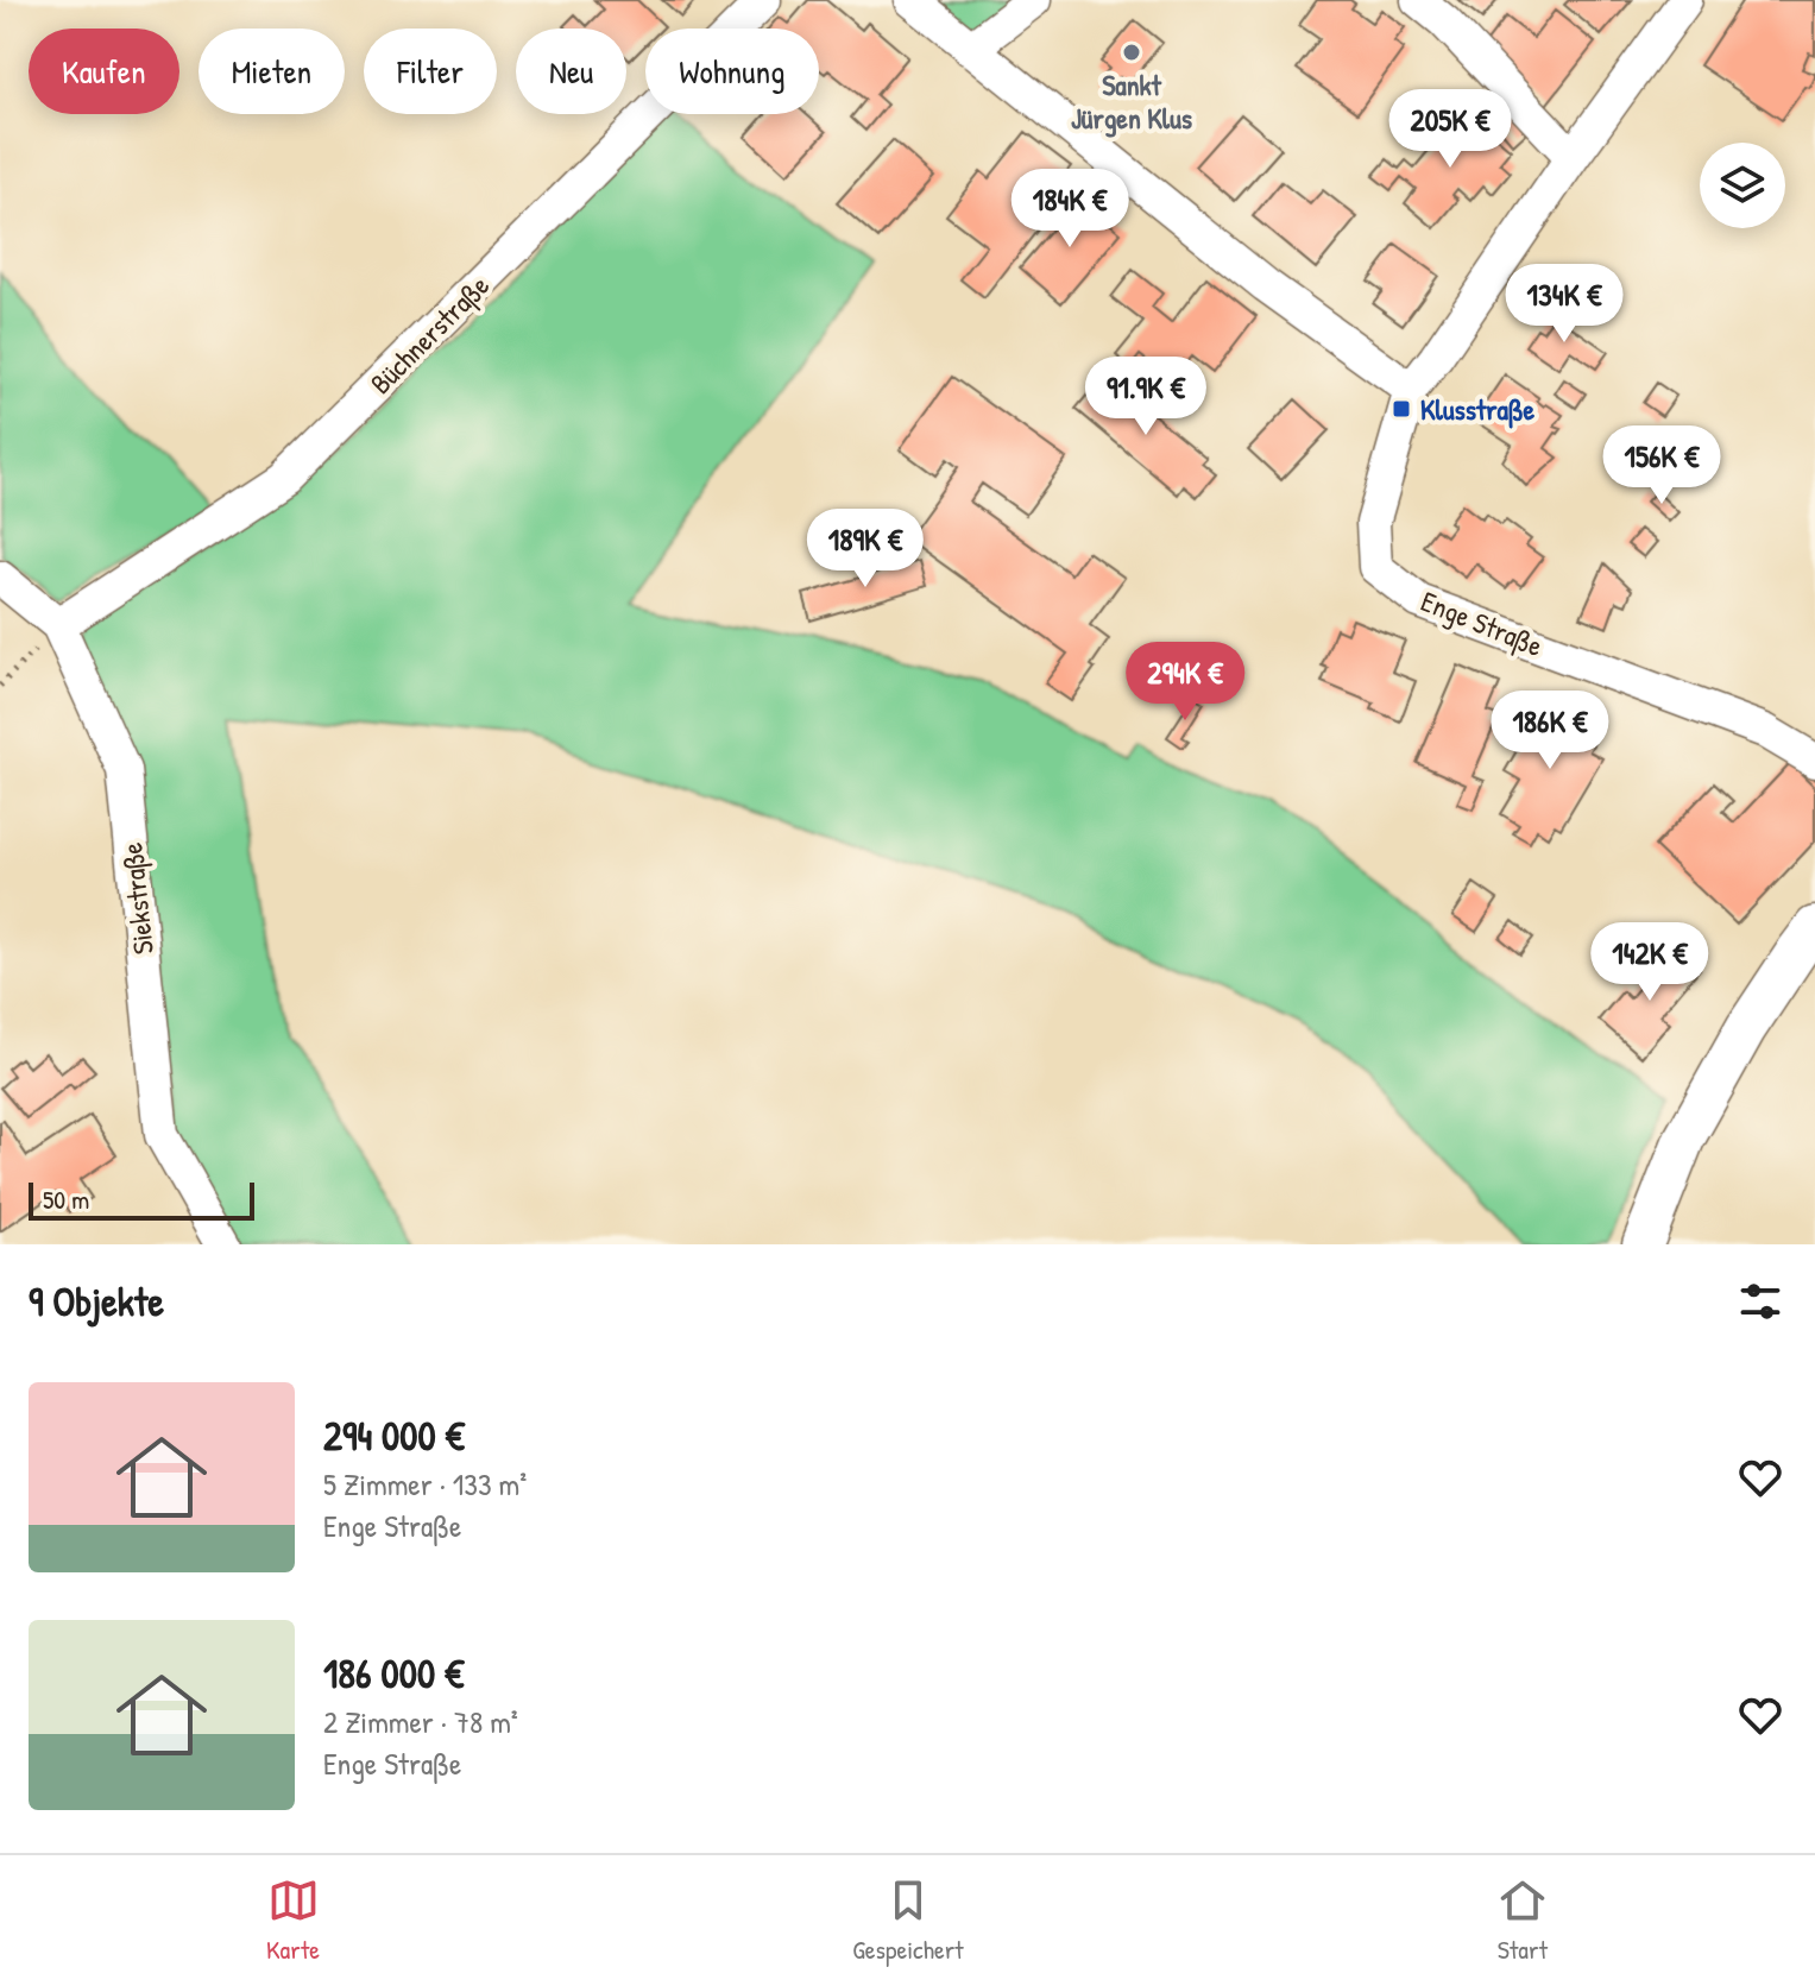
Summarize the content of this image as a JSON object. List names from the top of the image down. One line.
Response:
{"streets":{"street":["Büchnerstraße","Enge Straße","Siekstraße"]},"crossings":[["Büchnerstraße","Siekstraße"]],"places":{"other":["Sankt Jürgen Klus"],"transit":["Klusstraße"]},"scale_bar":"50 m","page":{"chip":["Kaufen","Mieten","Filter","Neu","Wohnung"],"price":["205K €","184K €","134K €","91.9K €","156K €","189K €","294K €","186K €","142K €"],"scale":"50 m","heading":"9 Objekte","list":[{"name":"294 000 €","note":"5 Zimmer · 133 m² · Enge Straße"},{"name":"186 000 €","note":"2 Zimmer · 78 m² · Enge Straße"}],"tabs":["Karte","Gespeichert","Start"]}}
